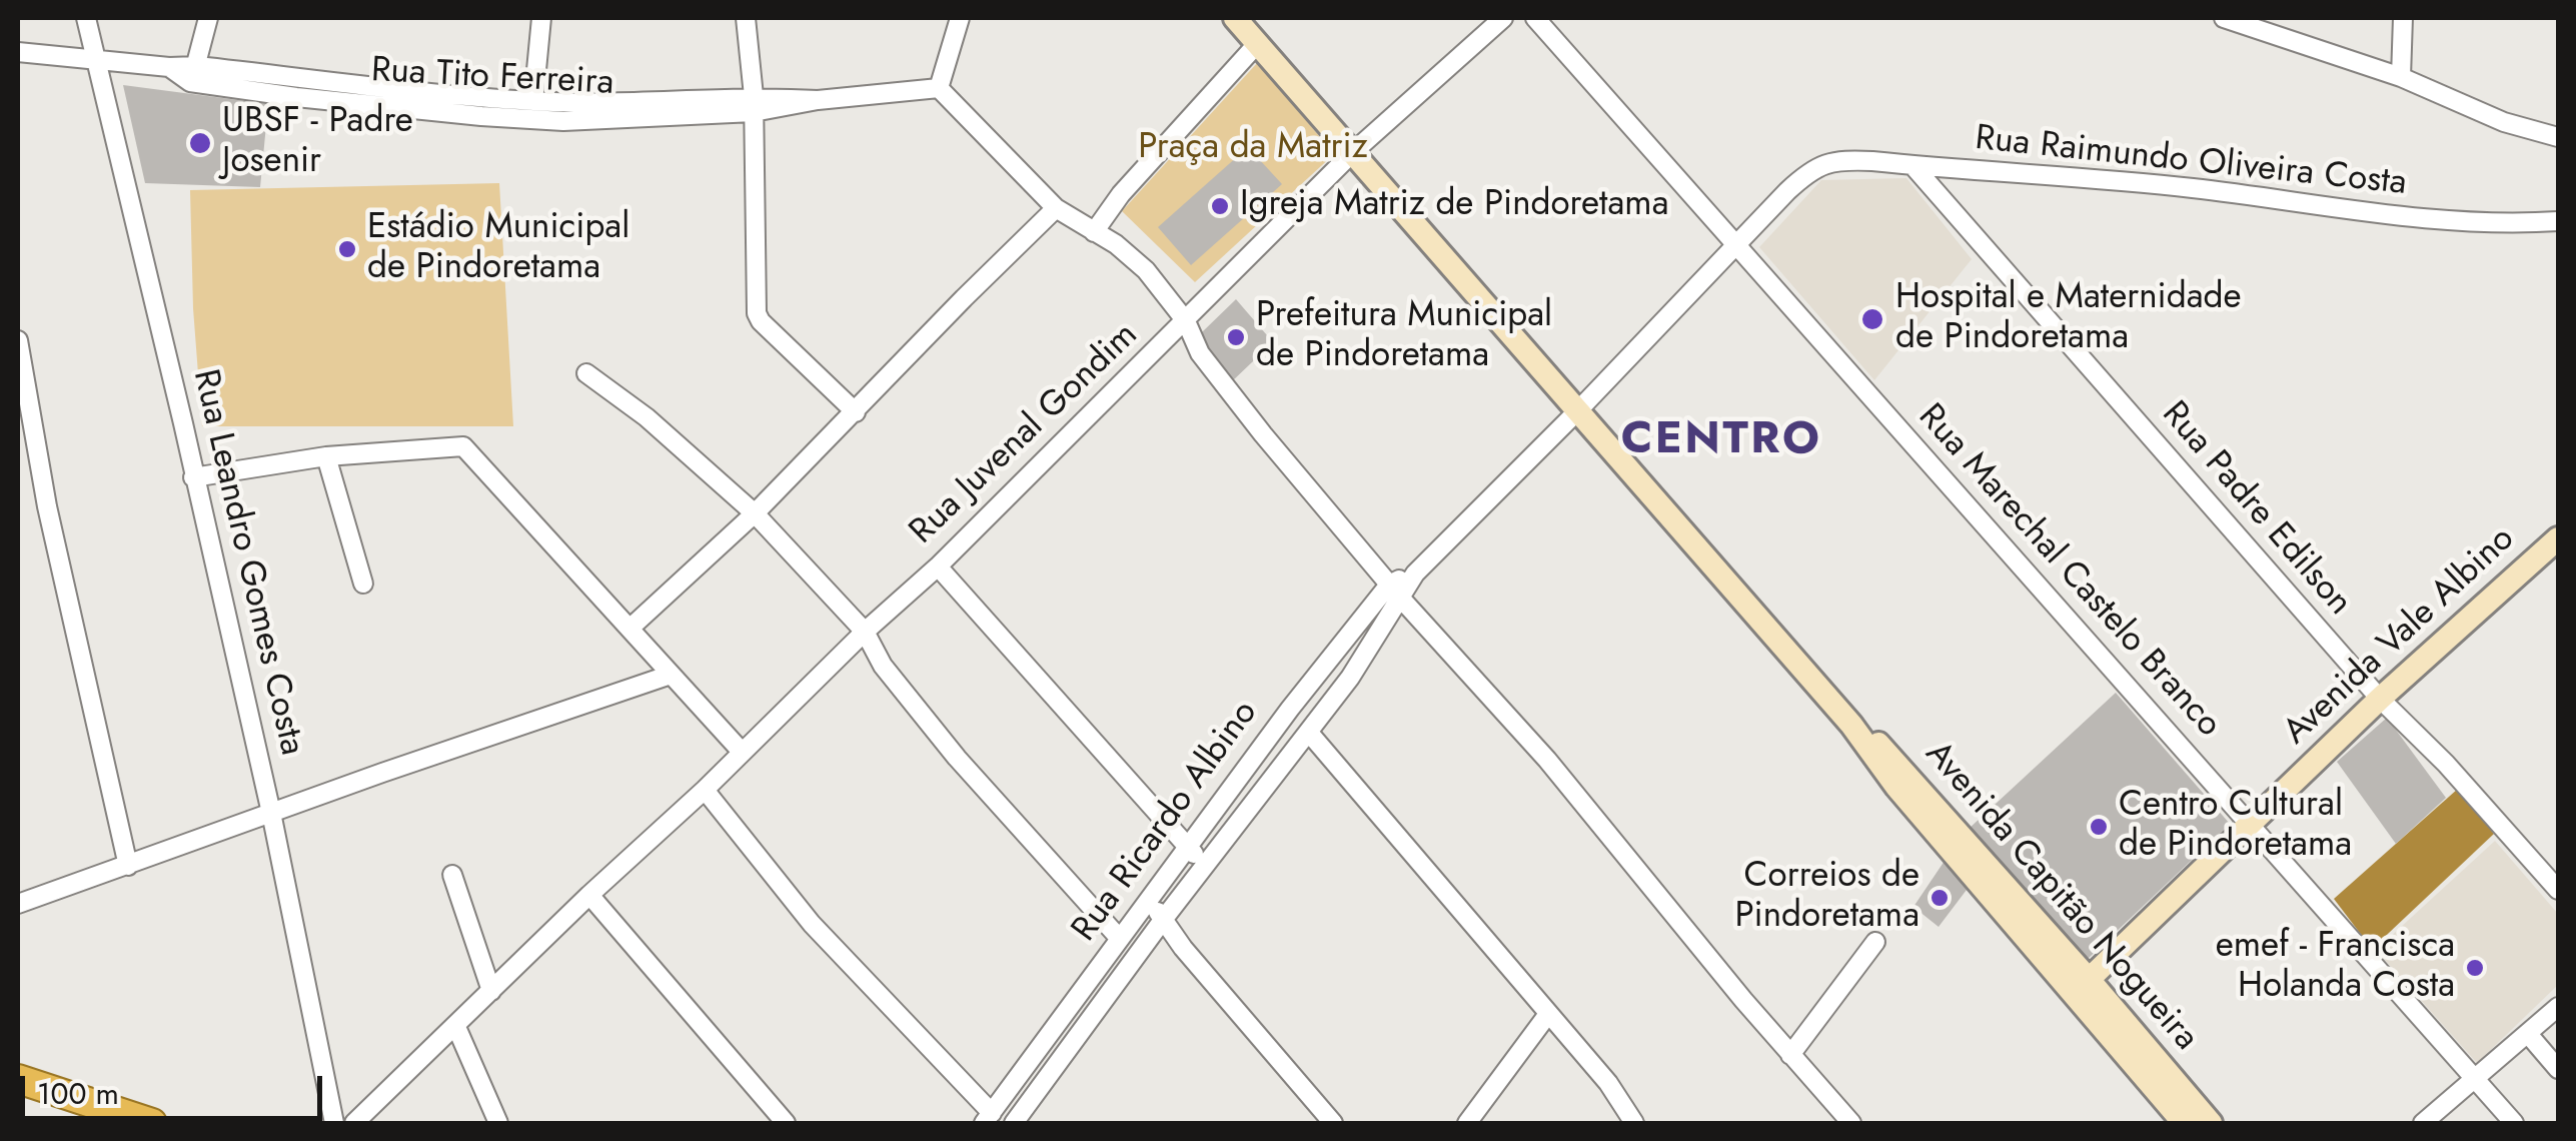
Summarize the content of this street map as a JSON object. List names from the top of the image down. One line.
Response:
{"streets":{"main road":["Avenida Vale Albino","Avenida Capitão Nogueira"],"street":["Rua Tito Ferreira","Rua Raimundo Oliveira Costa","Rua Juvenal Gondim","Rua Padre Edilson","Rua Leandro Gomes Costa","Rua Marechal Castelo Branco","Rua Ricardo Albino"]},"crossings":[["Rua Tito Ferreira","Rua Leandro Gomes Costa"],["Rua Raimundo Oliveira Costa","Rua Padre Edilson"],["Rua Raimundo Oliveira Costa","Rua Ricardo Albino"],["Rua Juvenal Gondim","Avenida Capitão Nogueira"],["Rua Padre Edilson","Avenida Vale Albino"],["Rua Marechal Castelo Branco","Avenida Vale Albino"],["Rua Marechal Castelo Branco","Rua Ricardo Albino"],["Avenida Vale Albino","Avenida Capitão Nogueira"],["Rua Ricardo Albino","Avenida Capitão Nogueira"]],"districts":["CENTRO"],"parks":["Praça da Matriz"],"places":["UBSF - Padre Josenir","Igreja Matriz de Pindoretama","Estádio Municipal de Pindoretama","Hospital e Maternidade de Pindoretama","Prefeitura Municipal de Pindoretama","Centro Cultural de Pindoretama","Correios de Pindoretama","emef - Francisca Holanda Costa"],"scale_bar":"100 m"}
